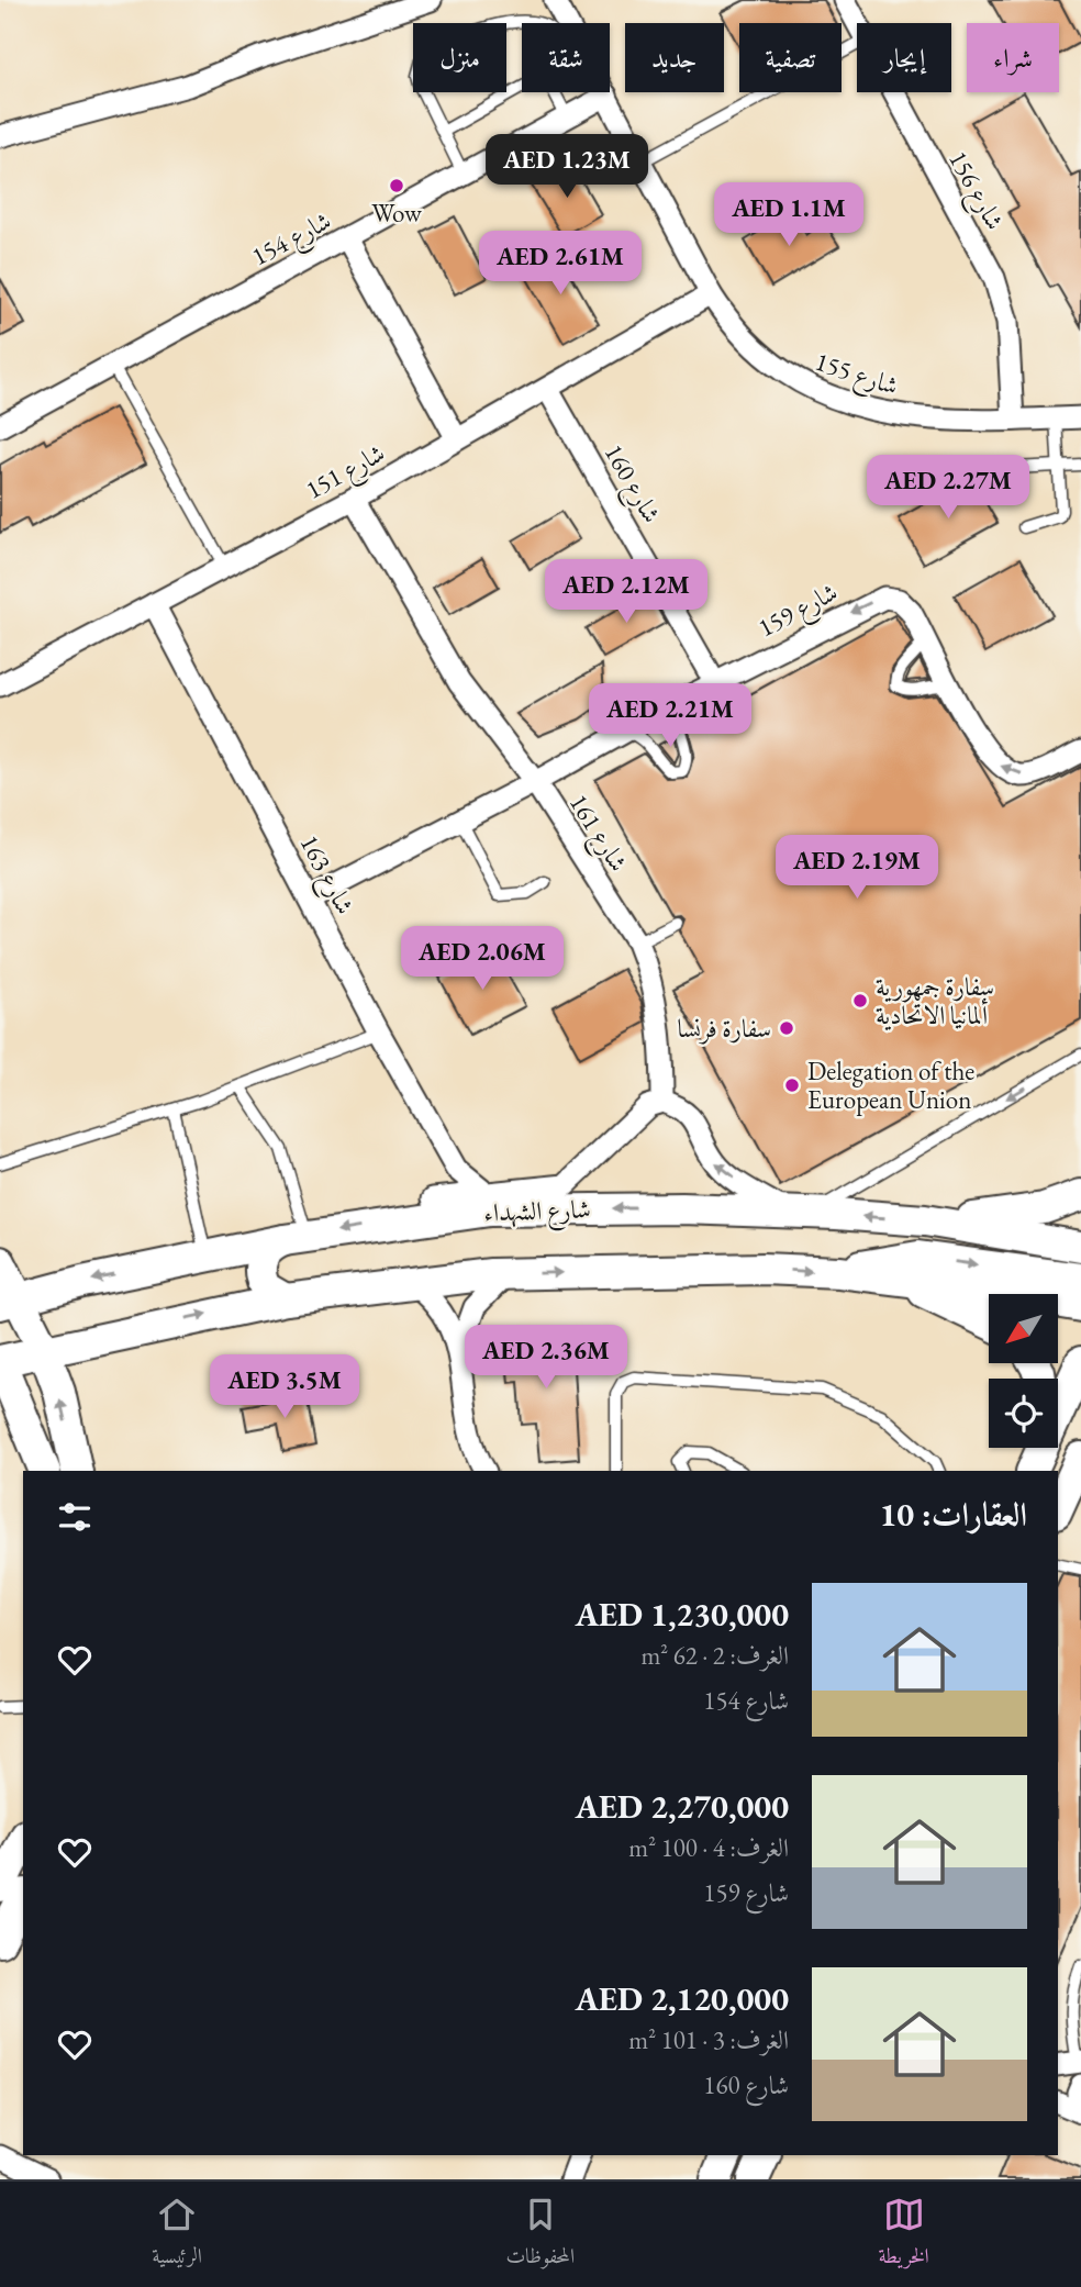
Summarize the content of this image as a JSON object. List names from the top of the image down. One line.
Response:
{"streets":{"main road":["شارع الشهداء"],"street":["شارع 156","شارع 154","شارع 155","شارع 151","شارع 160","شارع 159","شارع 161","شارع 163"]},"crossings":[["شارع 156","شارع 155"],["شارع 154","شارع 155"],["شارع 155","شارع 151"],["شارع 151","شارع 160"],["شارع 151","شارع 161"],["شارع 151","شارع 163"],["شارع 160","شارع 159"],["شارع 159","شارع 161"],["شارع 159","شارع 163"]],"places":["Wow","سفارة جمهورية ألمانيا الاتحادية","سفارة فرنسا","Delegation of the European Union"],"north":"bottom left","page":{"chip":["شراء","إيجار","تصفية","جديد","شقة","منزل"],"price":["AED 1.23M","AED 1.1M","AED 2.61M","AED 2.27M","AED 2.12M","AED 2.21M","AED 2.19M","AED 2.06M","AED 2.36M","AED 3.5M"],"heading":"العقارات: 10","list":[{"name":"AED 1,230,000","note":"الغرف: 2 · 62 m² · شارع 154"},{"name":"AED 2,270,000","note":"الغرف: 4 · 100 m² · شارع 159"},{"name":"AED 2,120,000","note":"الغرف: 3 · 101 m² · شارع 160"}],"tabs":["الخريطة","المحفوظات","الرئيسية"]}}
